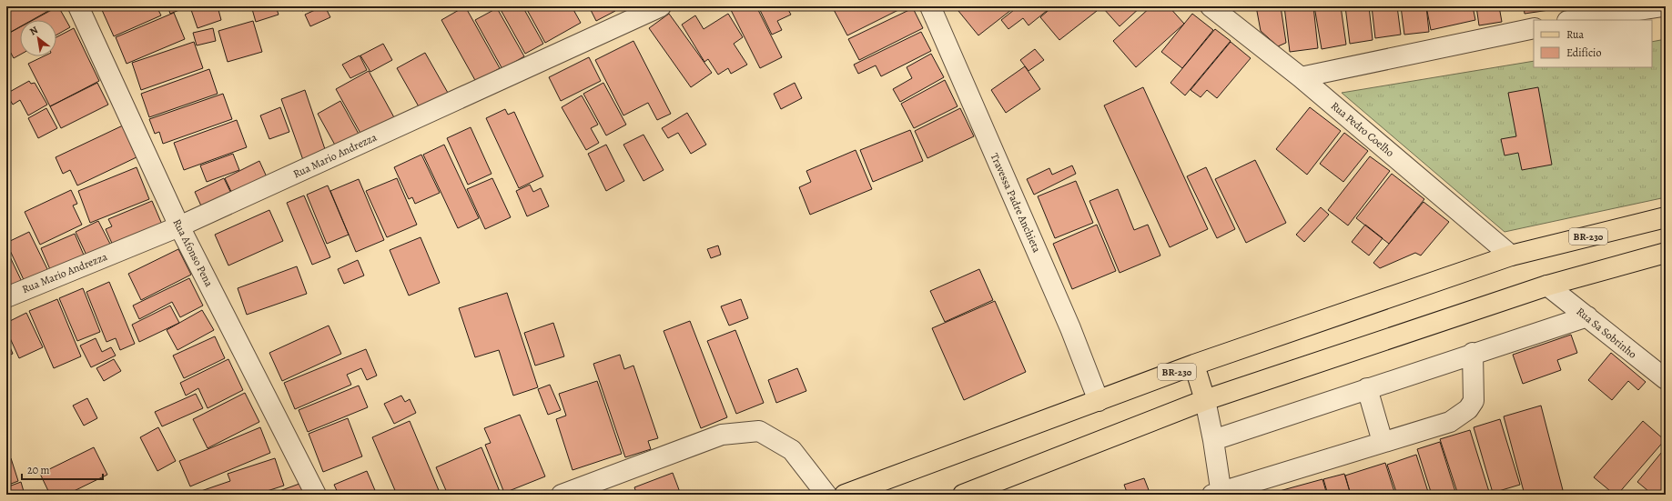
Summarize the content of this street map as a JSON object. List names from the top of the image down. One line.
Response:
{"streets":{"main road":["BR-230"],"street":["Rua Pedro Coelho","Rua Mario Andrezza","Travessa Padre Anchieta","Rua Afonso Pena","Rua Sa Sobrinho"]},"crossings":[["Rua Pedro Coelho","BR-230"],["Rua Mario Andrezza","Rua Afonso Pena"],["Travessa Padre Anchieta","BR-230"]],"legend":["Rua","Edifício"],"scale_bar":"20 m","north":"top left"}
